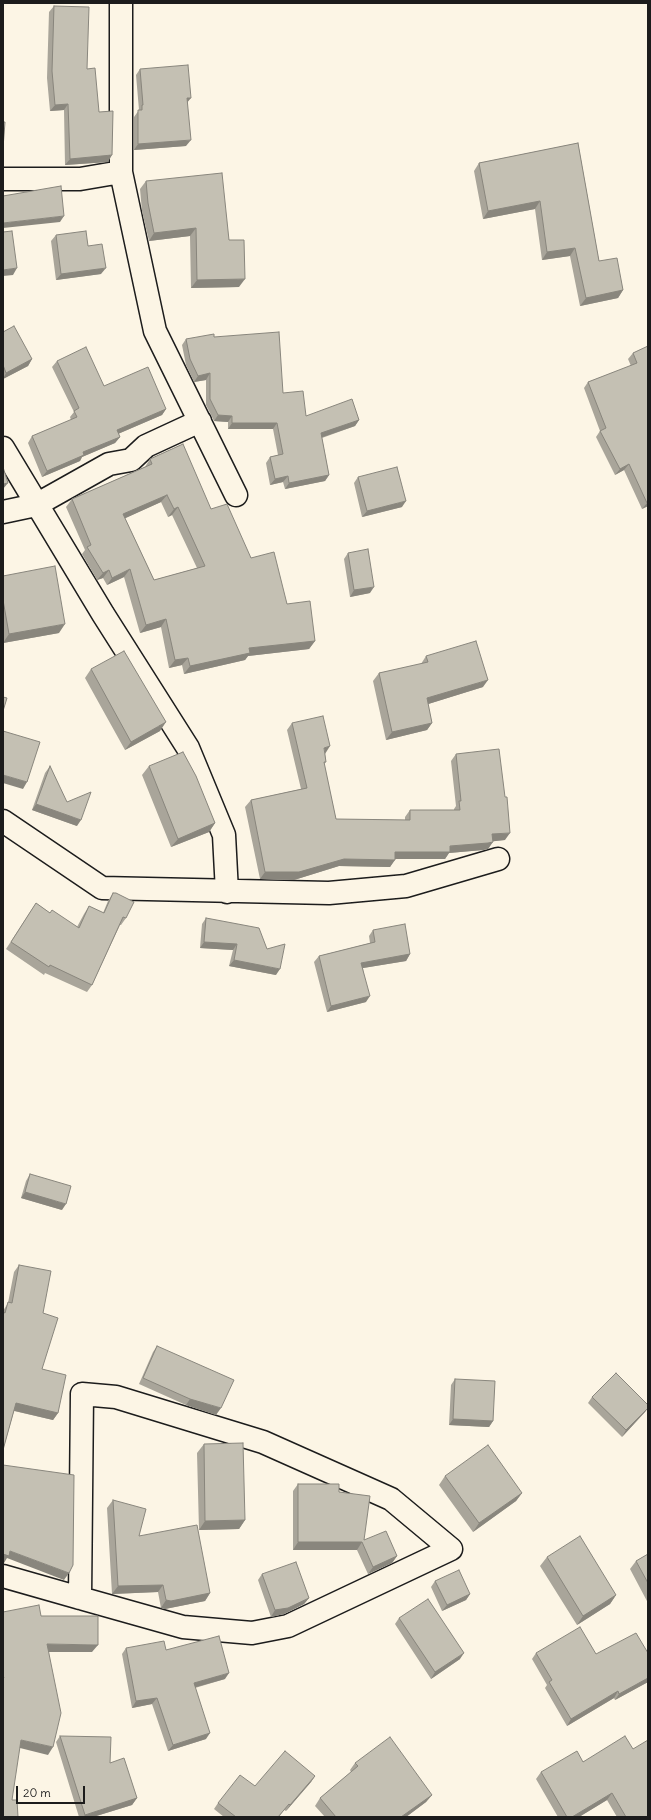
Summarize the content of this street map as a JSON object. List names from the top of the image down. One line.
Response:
{"scale_bar":"20 m"}
